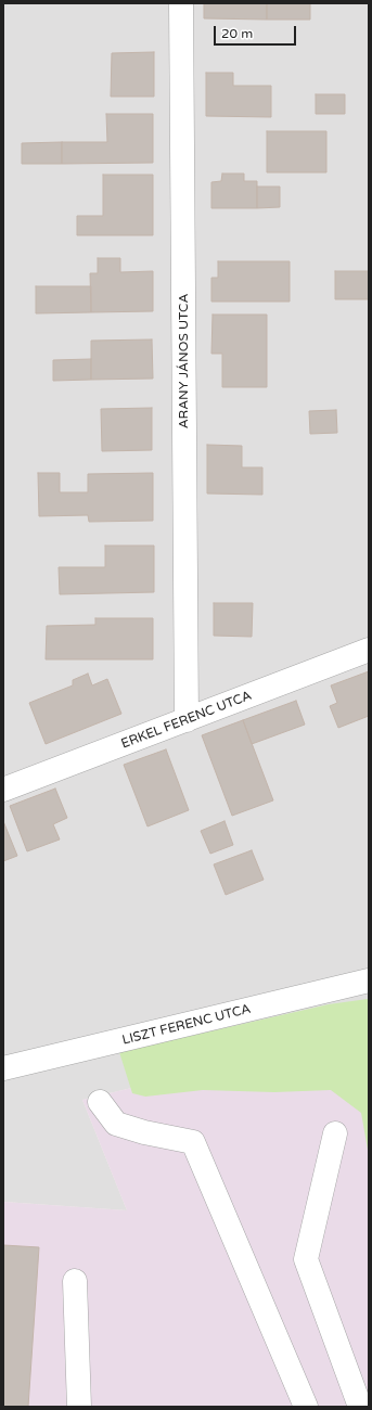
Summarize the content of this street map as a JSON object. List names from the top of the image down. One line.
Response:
{"streets":{"street":["ARANY JÁNOS UTCA","ERKEL FERENC UTCA","LISZT FERENC UTCA"]},"crossings":[["ARANY JÁNOS UTCA","ERKEL FERENC UTCA"]],"scale_bar":"20 m"}
